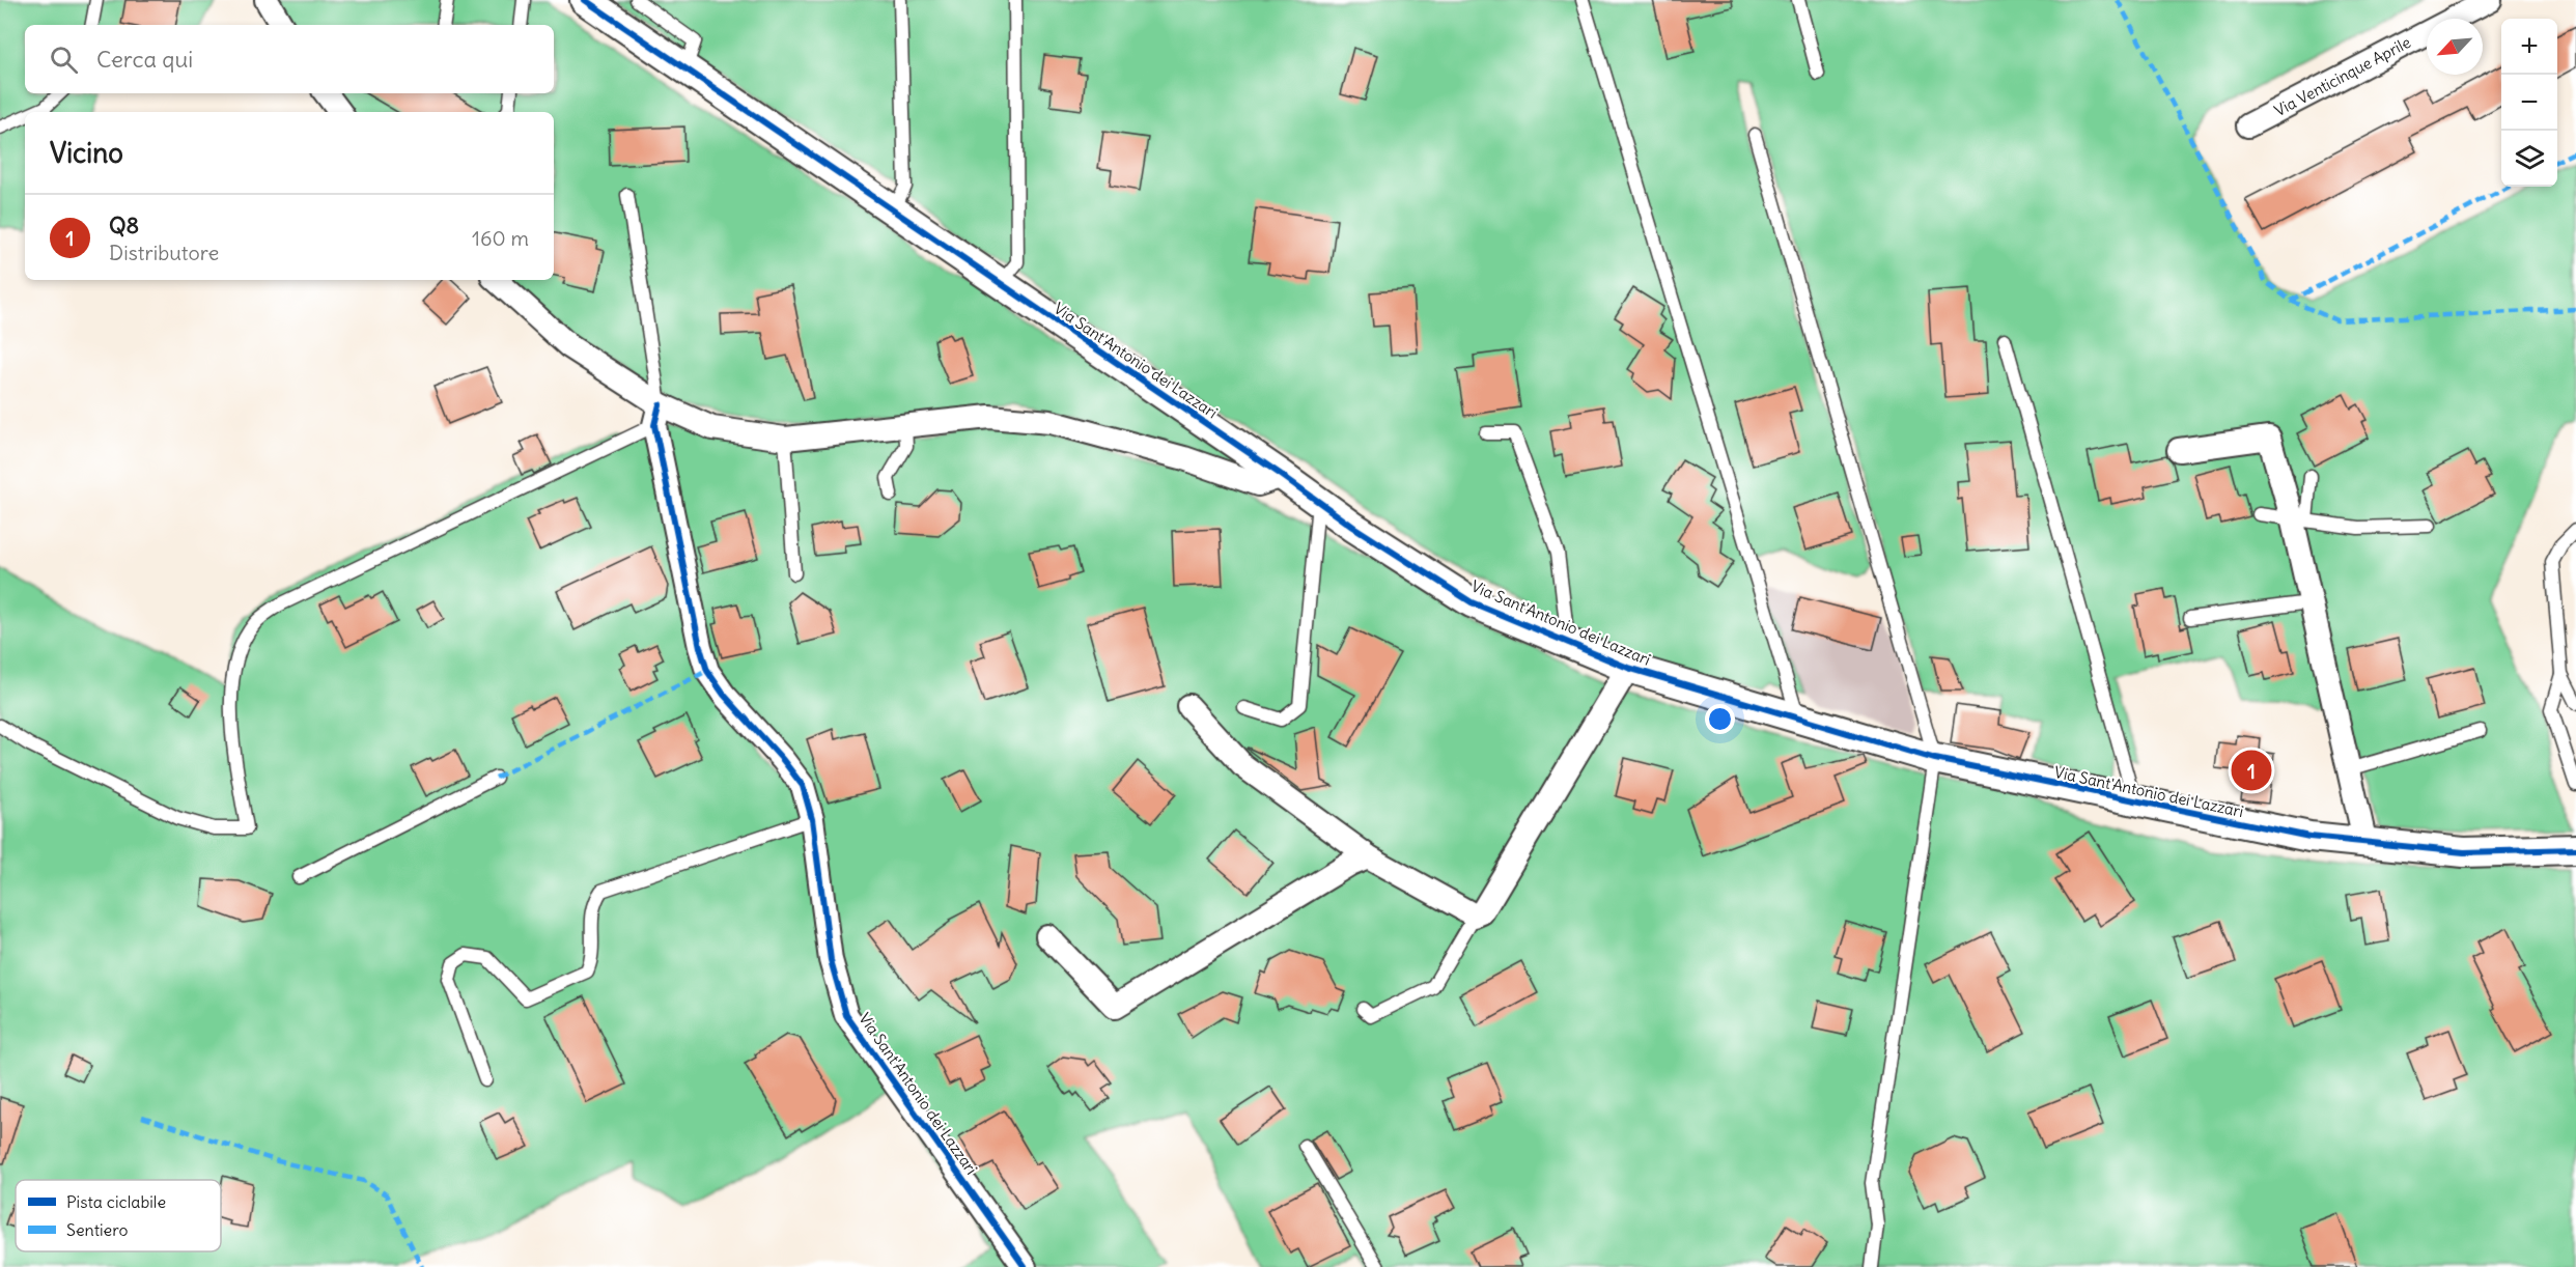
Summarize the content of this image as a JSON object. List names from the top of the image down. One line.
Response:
{"streets":{"street":["Via Venticinque Aprile","Via Sant'Antonio dei Lazzari"]},"legend":["Pista ciclabile","Sentiero"],"north":"bottom left","page":{"map_buttons":["+","−"],"search":"Cerca qui","heading":"Vicino","list":[{"mark":"1","name":"Q8","note":"Distributore","value":"160 m"}],"pins":"1"}}
